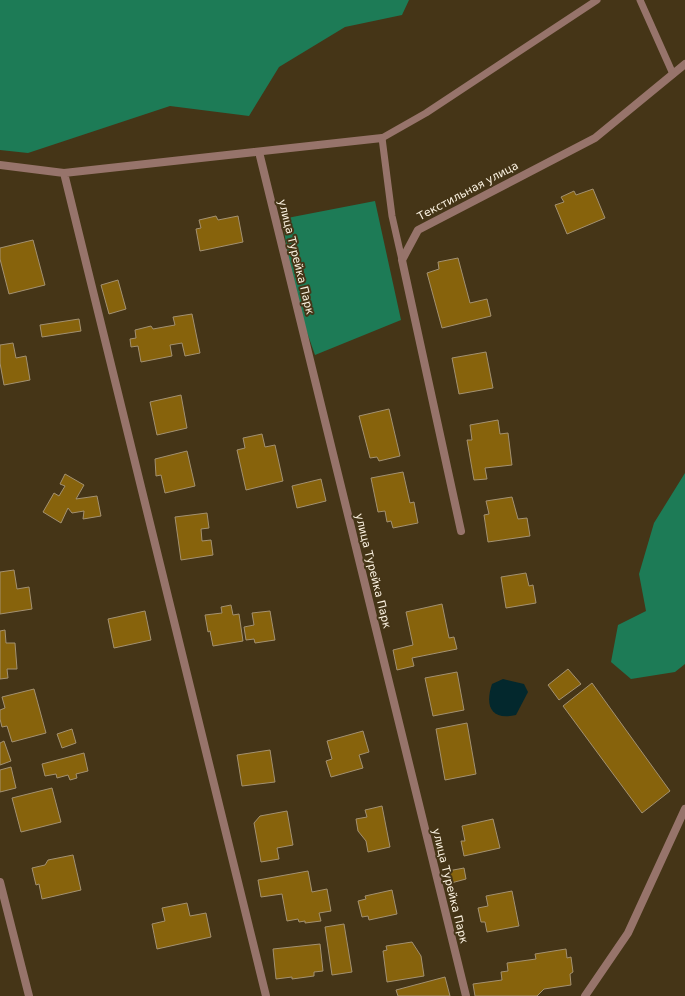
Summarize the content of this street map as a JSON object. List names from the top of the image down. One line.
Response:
{"streets":{"street":["Текстильная улица","улица Турейка Парк"]}}
